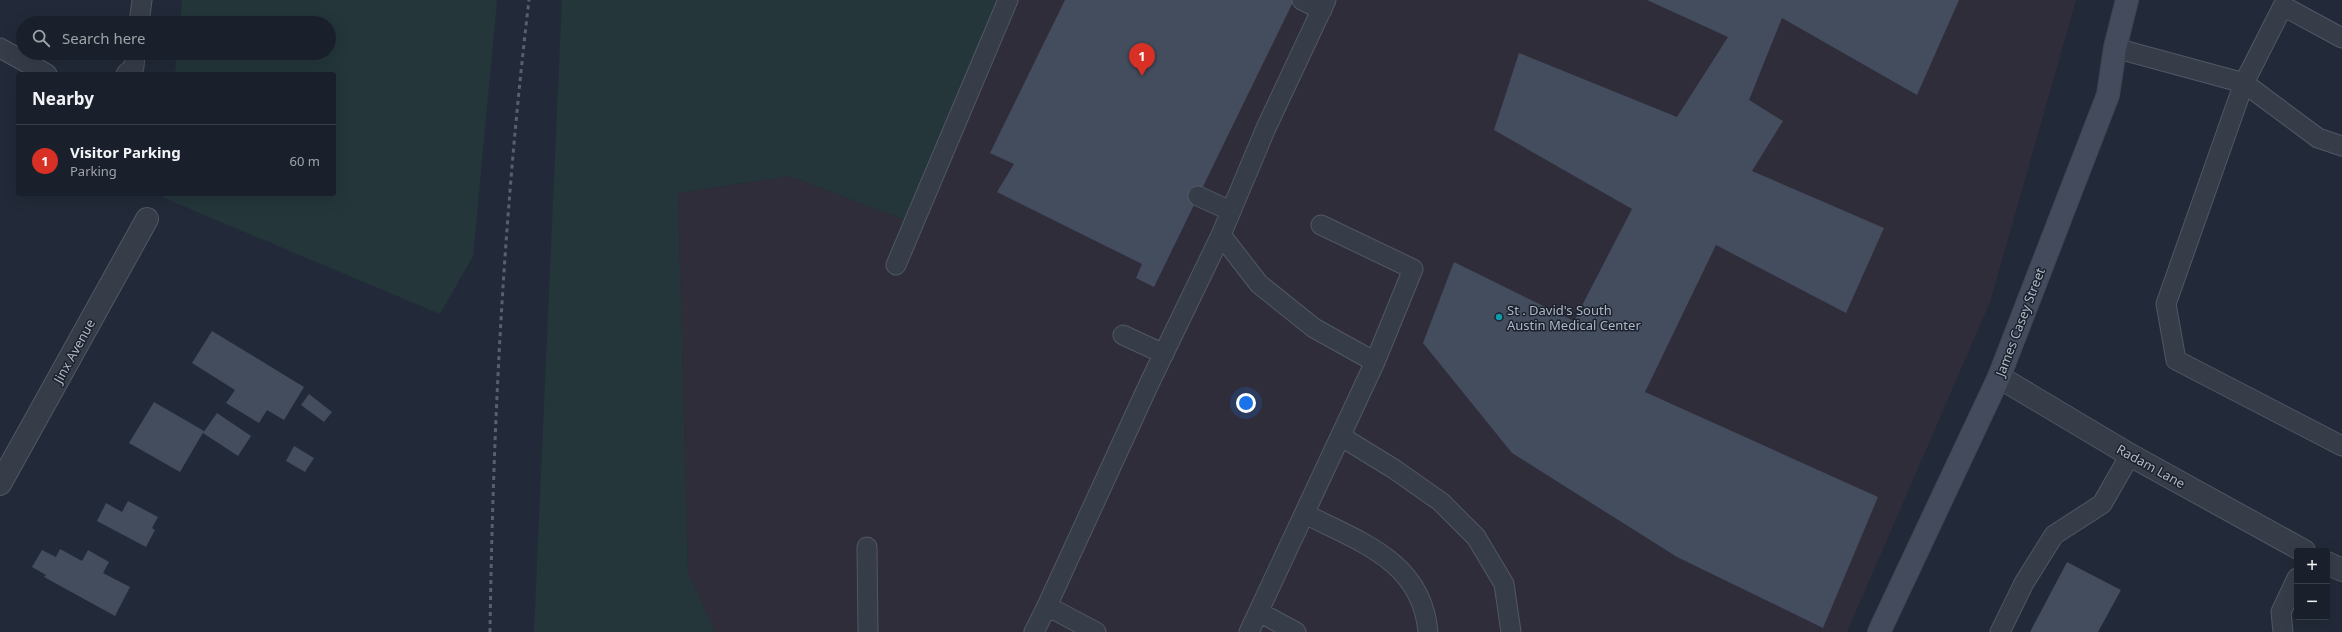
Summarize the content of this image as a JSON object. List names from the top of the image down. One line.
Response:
{"streets":{"street":["James Casey Street","Jinx Avenue","Radam Lane"]},"crossings":[["James Casey Street","Radam Lane"]],"places":["St . David's South Austin Medical Center"],"page":{"search":"Search here","pins":"1","heading":"Nearby","list":[{"mark":"1","name":"Visitor Parking","note":"Parking","value":"60 m"}],"map_buttons":["+","−"]}}
